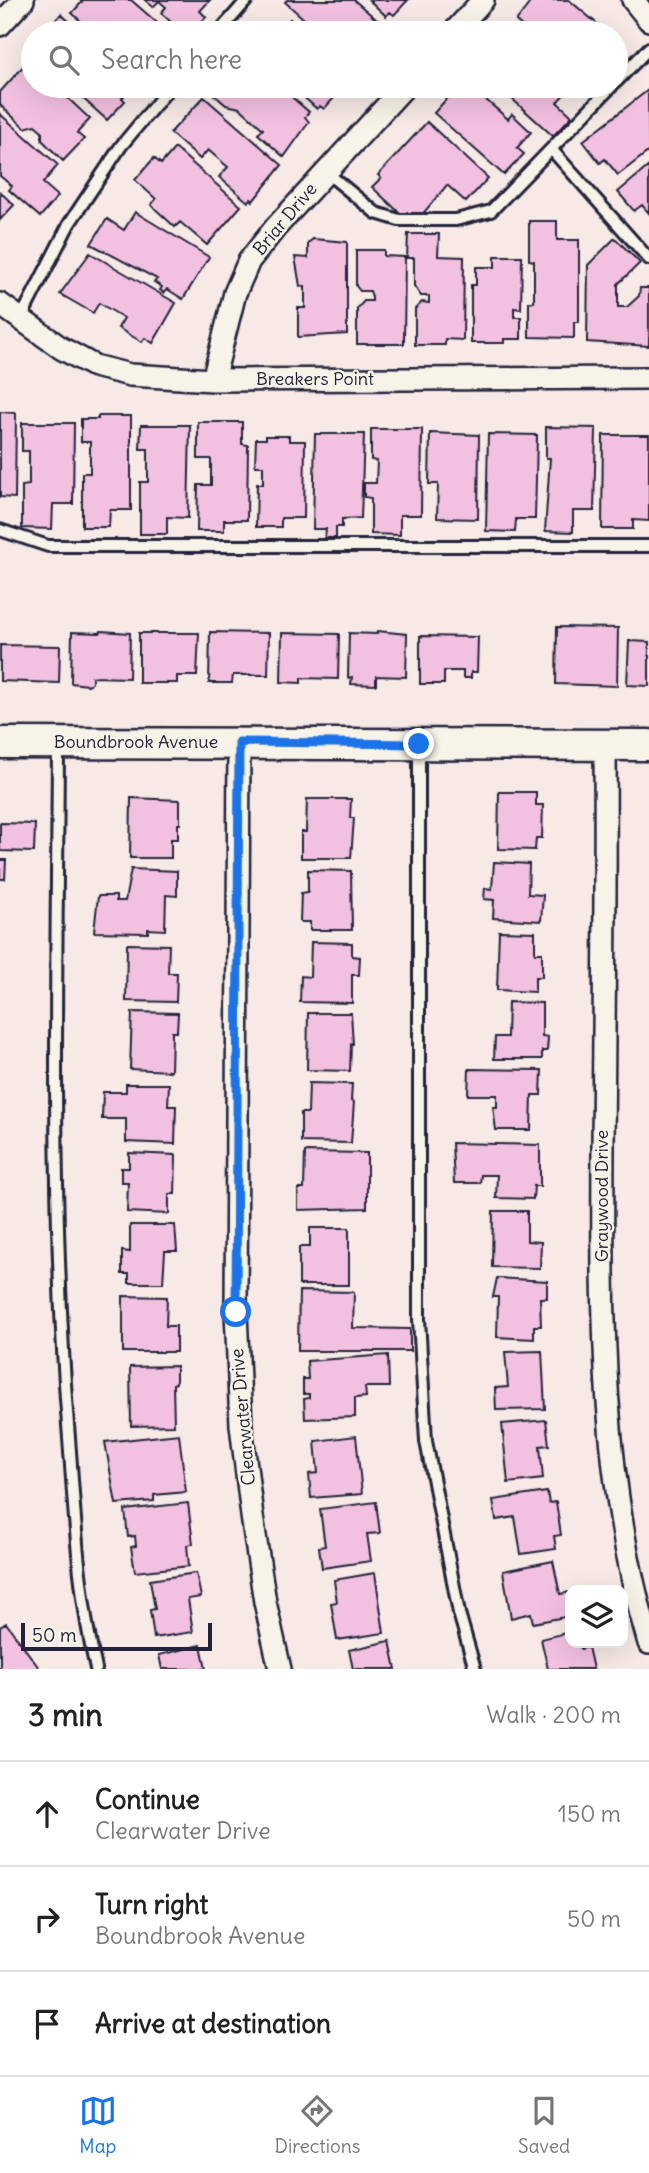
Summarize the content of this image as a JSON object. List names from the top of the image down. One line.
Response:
{"streets":{"street":["Briar Drive","Breakers Point","Boundbrook Avenue","Graywood Drive","Clearwater Drive"]},"crossings":[["Briar Drive","Breakers Point"],["Boundbrook Avenue","Graywood Drive"],["Boundbrook Avenue","Clearwater Drive"]],"scale_bar":"50 m","page":{"search":"Search here","scale":"50 m","heading":["3 min","Walk · 200 m"],"list":[["Continue","Clearwater Drive","150 m"],["Turn right","Boundbrook Avenue","50 m"],"Arrive at destination"],"nav":["Map","Directions","Saved"]}}
